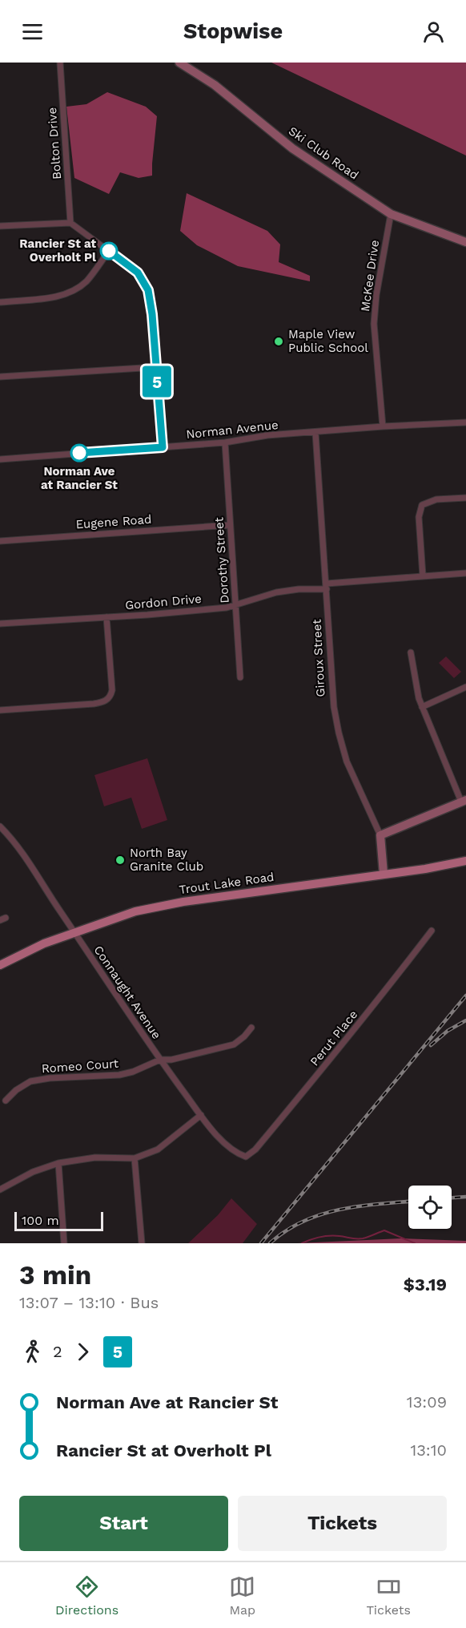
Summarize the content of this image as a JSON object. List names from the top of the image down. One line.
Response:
{"streets":{"main road":["Trout Lake Road"],"street":["Bolton Drive","Ski Club Road","McKee Drive","Norman Avenue","Eugene Road","Dorothy Street","Gordon Drive","Giroux Street","Connaught Avenue","Perut Place","Romeo Court"]},"crossings":[["Ski Club Road","McKee Drive"],["McKee Drive","Norman Avenue"],["Norman Avenue","Dorothy Street"],["Norman Avenue","Giroux Street"],["Eugene Road","Dorothy Street"],["Dorothy Street","Gordon Drive"],["Gordon Drive","Giroux Street"],["Giroux Street","Trout Lake Road"],["Trout Lake Road","Connaught Avenue"],["Connaught Avenue","Perut Place"],["Connaught Avenue","Romeo Court"]],"places":["Rancier St at Overholt Pl","Maple View Public School","Norman Ave at Rancier St","North Bay Granite Club"],"lines":["bus line 5"],"scale_bar":"100 m","page":{"header":"Stopwise","on_map":"5","scale":"100 m","heading":["3 min","13:07 – 13:10 · Bus","$3.19"],"legs":["2","5"],"list":[{"name":"Norman Ave at Rancier St","value":"13:09"},{"name":"Rancier St at Overholt Pl","value":"13:10"}],"buttons":["Start","Tickets"],"tabs":["Directions","Map","Tickets"]}}
